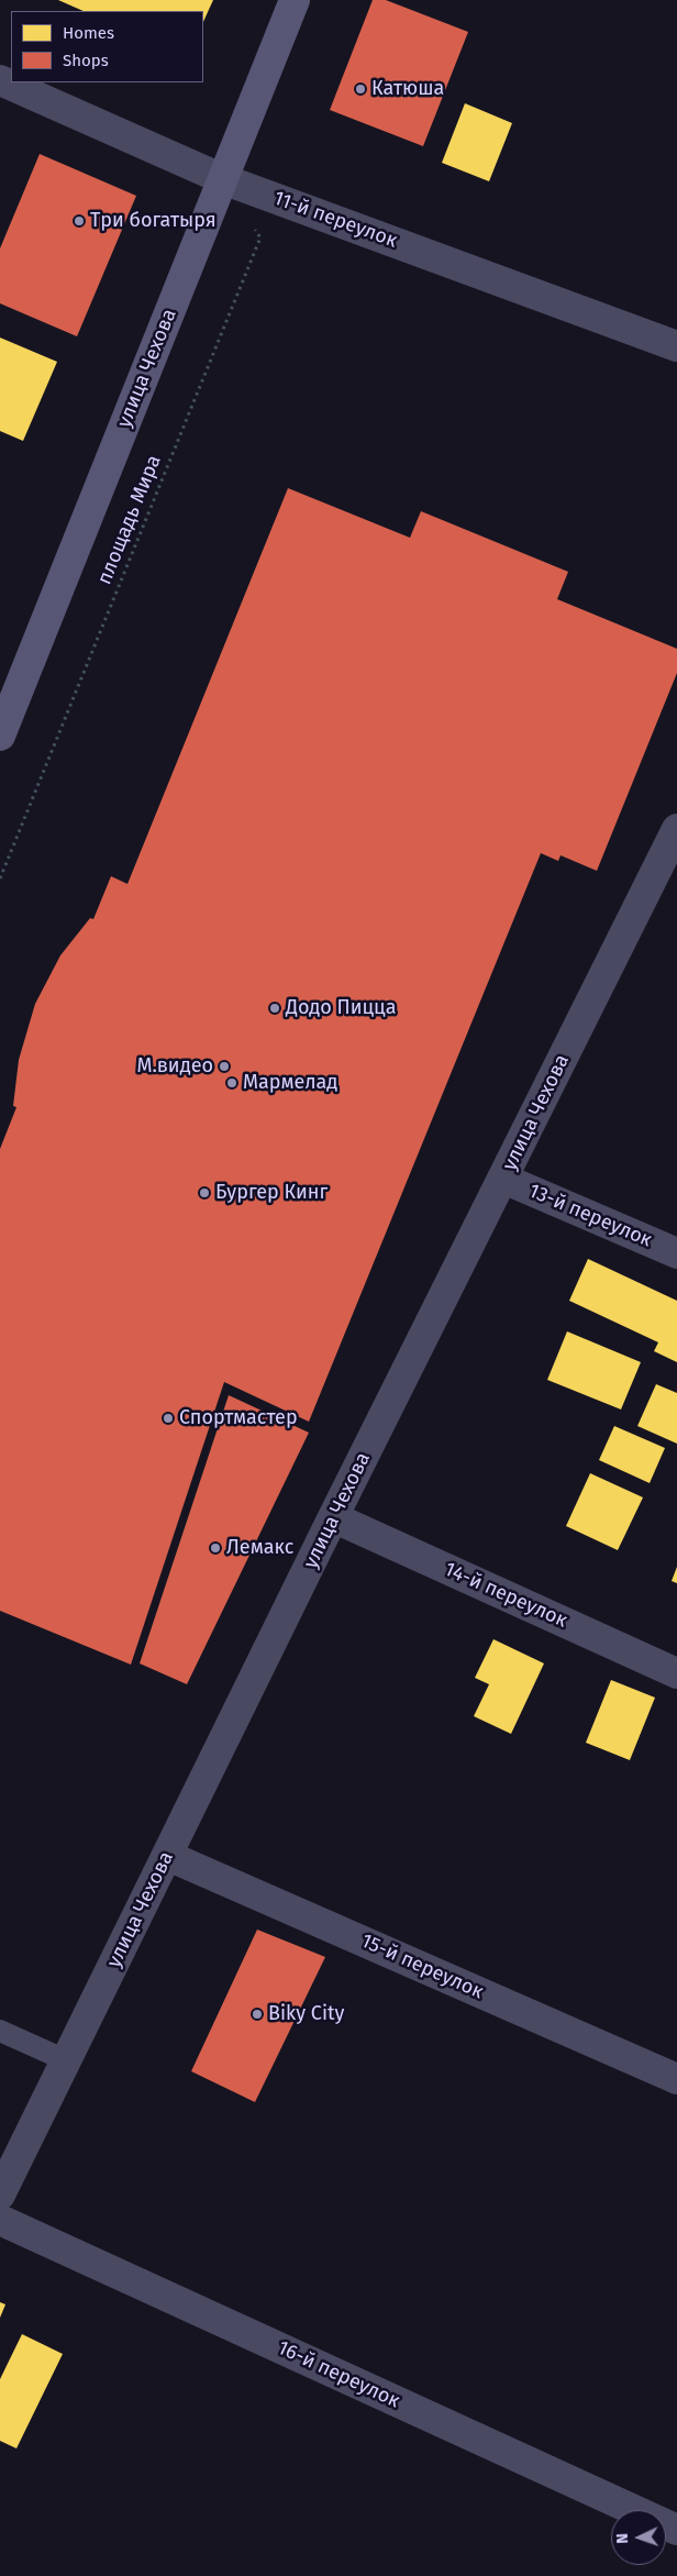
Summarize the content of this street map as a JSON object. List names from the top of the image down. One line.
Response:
{"streets":{"main road":["улица Чехова"],"street":["11-й переулок","13-й переулок","14-й переулок","15-й переулок","16-й переулок"],"path":["площадь Мира"]},"crossings":[["11-й переулок","улица Чехова"],["11-й переулок","площадь Мира"],["улица Чехова","площадь Мира"],["улица Чехова","13-й переулок"],["улица Чехова","14-й переулок"],["улица Чехова","15-й переулок"]],"places":["Катюша","Три богатыря","Додо Пицца","М.видео","Мармелад","Бургер Кинг","Спортмастер","Лемакс","Biky City"],"legend":["Homes","Shops"],"north":"left"}
